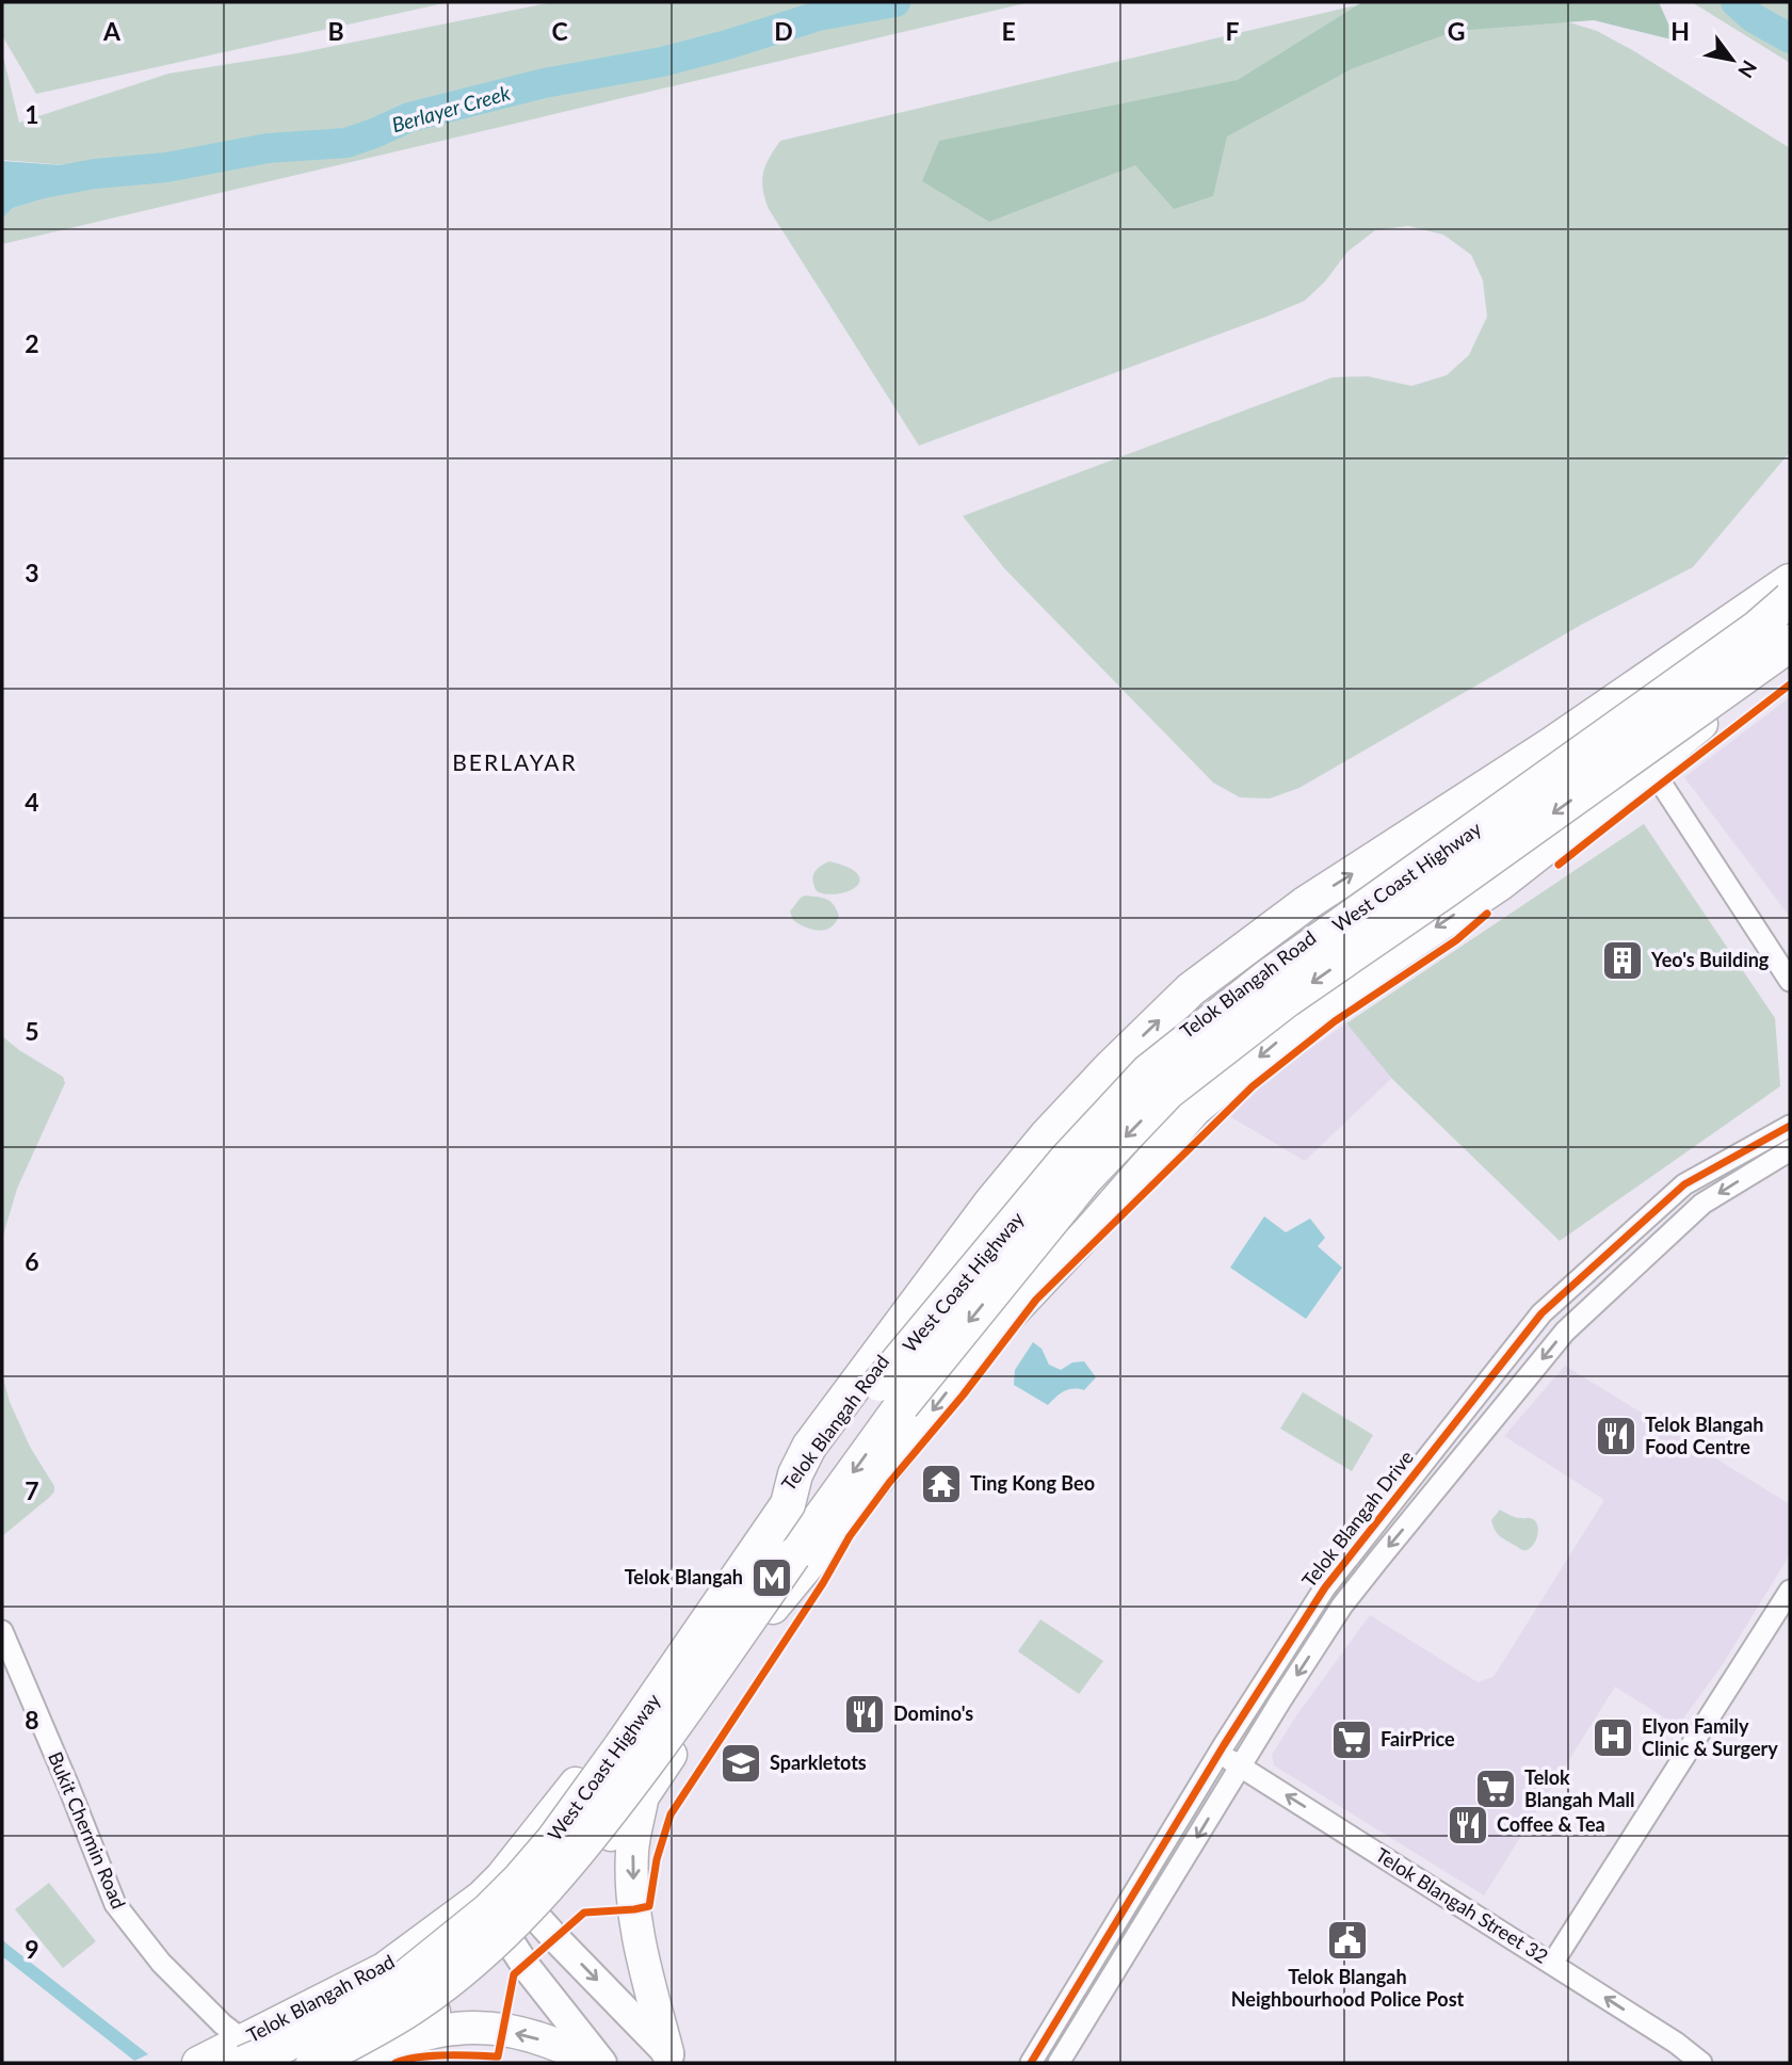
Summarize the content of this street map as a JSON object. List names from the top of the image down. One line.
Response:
{"streets":{"highway":["West Coast Highway"],"main road":["Telok Blangah Road"],"street":["Telok Blangah Drive","Bukit Chermin Road","Telok Blangah Street 32"]},"crossings":[["West Coast Highway","Telok Blangah Road"],["West Coast Highway","Bukit Chermin Road"],["Telok Blangah Road","Bukit Chermin Road"],["Telok Blangah Drive","Telok Blangah Street 32"]],"one_way":["Telok Blangah Street 32"],"districts":["BERLAYAR"],"water":["Berlayer Creek"],"places":{"building":["Yeo's Building"],"restaurant":["Telok Blangah Food Centre","Domino's","Coffee & Tea"],"temple":["Ting Kong Beo"],"metro station":["Telok Blangah"],"hospital":["Elyon Family Clinic & Surgery"],"supermarket":["FairPrice","Telok Blangah Mall"],"school or university":["Sparkletots"],"public building":["Telok Blangah Neighbourhood Police Post"]},"north":"bottom right","grid":{"columns":["A","B","C","D","E","F","G","H"],"rows":["1","2","3","4","5","6","7","8","9"]}}
